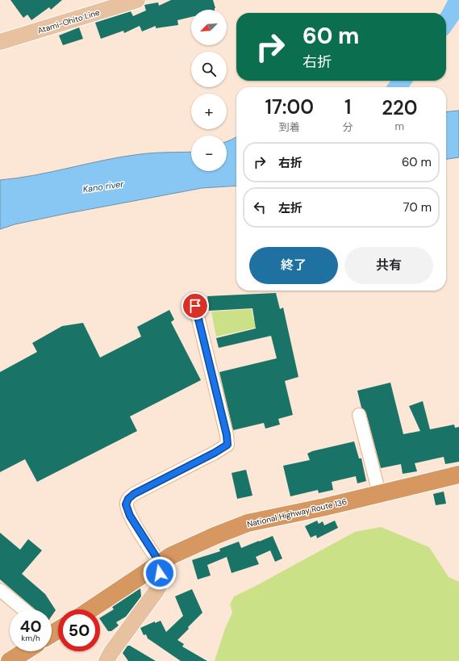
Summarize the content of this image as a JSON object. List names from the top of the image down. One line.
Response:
{"streets":{"highway":["National Highway Route 136"],"main road":["Atami-Ohito Line"]},"water":["Kano river"],"north":"bottom left","page":{"map_buttons":["+","−"],"turn":["60 m","右折"],"eta":["17:00","到着","1","分","220","m"],"list":[{"name":"右折","value":"60 m"},{"name":"左折","value":"70 m"}],"buttons":["終了","共有"],"speed":"40 km/h","limit":"50"}}
